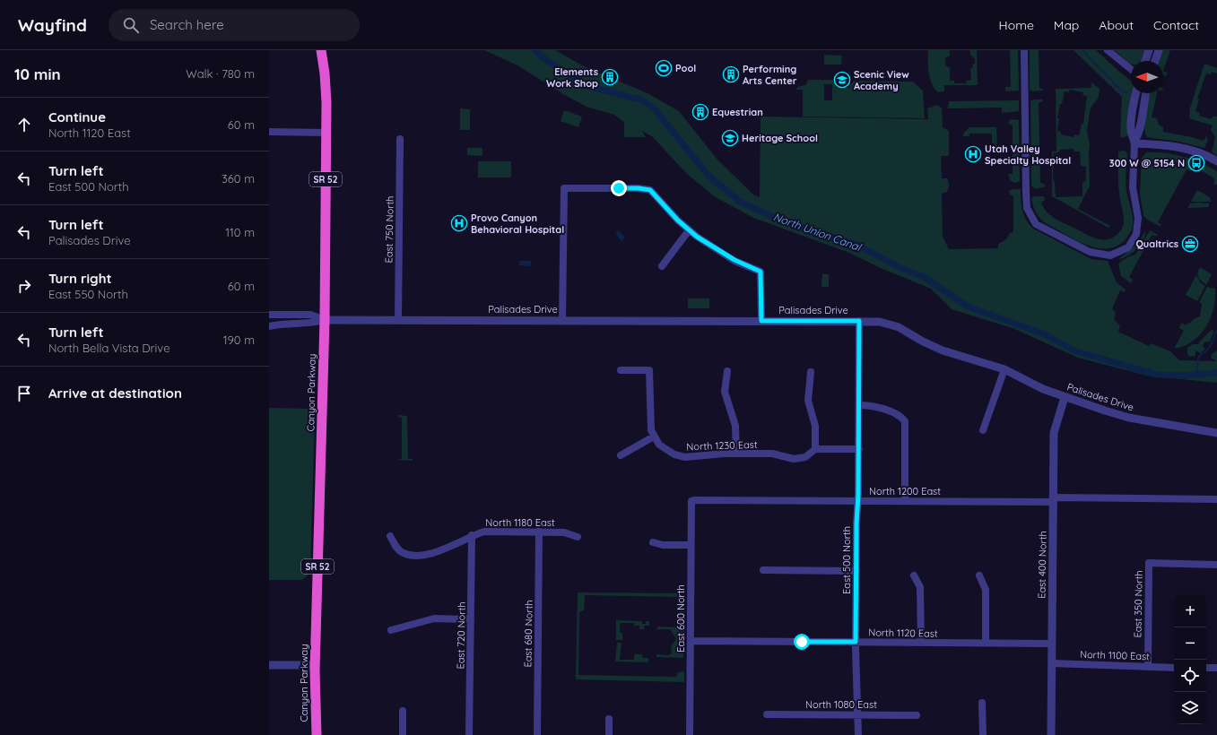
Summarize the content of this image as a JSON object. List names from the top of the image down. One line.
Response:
{"streets":{"highway":["SR 52","Canyon Parkway"],"street":["East 750 North","Palisades Drive","North 1230 East","North 1200 East","North 1180 East","East 500 North","East 400 North","East 350 North","East 600 North","North 1120 East","East 680 North","East 720 North","North 1100 East","North 1080 East"]},"crossings":[["East 750 North","Palisades Drive"],["Palisades Drive","Canyon Parkway"],["Palisades Drive","East 500 North"],["Palisades Drive","East 400 North"],["North 1200 East","East 500 North"],["North 1200 East","East 400 North"],["North 1200 East","East 600 North"],["North 1180 East","East 680 North"],["North 1180 East","East 720 North"],["East 500 North","North 1120 East"],["East 500 North","North 1080 East"],["East 400 North","North 1120 East"],["East 400 North","North 1100 East"],["East 350 North","North 1100 East"],["East 600 North","North 1120 East"]],"water":["North Union Canal"],"places":{"sports":["Pool"],"building":["Performing Arts Center","Elements Work Shop","Equestrian"],"school or university":["Scenic View Academy","Heritage School"],"hospital":["Utah Valley Specialty Hospital","Provo Canyon Behavioral Hospital"],"bus stop":["300 W @ 5154 N"],"office":["Qualtrics"]},"north":"left","page":{"header":"Wayfind","search":"Search here","nav":["Home","Map","About","Contact"],"heading":["10 min","Walk · 780 m"],"list":[["Continue","North 1120 East","60 m"],["Turn left","East 500 North","360 m"],["Turn left","Palisades Drive","110 m"],["Turn right","East 550 North","60 m"],["Turn left","North Bella Vista Drive","190 m"],"Arrive at destination"],"map_buttons":["+","−"]}}
